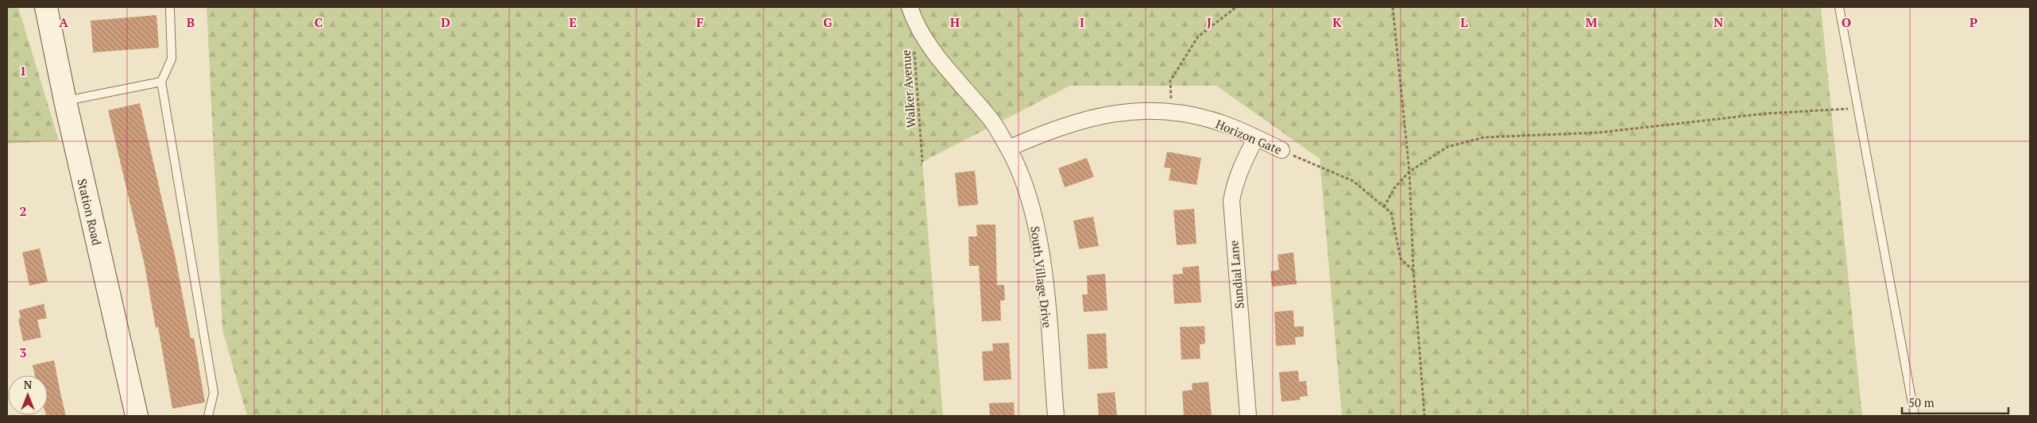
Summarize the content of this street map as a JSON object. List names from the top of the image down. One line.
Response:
{"streets":{"main road":["Station Road"],"street":["Horizon Gate","Sundial Lane","South Village Drive"],"path":["Walker Avenue"]},"crossings":[["Horizon Gate","Sundial Lane"],["Horizon Gate","South Village Drive"]],"scale_bar":"50 m","north":"top","grid":{"columns":["A","B","C","D","E","F","G","H","I","J","K","L","M","N","O","P"],"rows":["1","2","3"]}}
